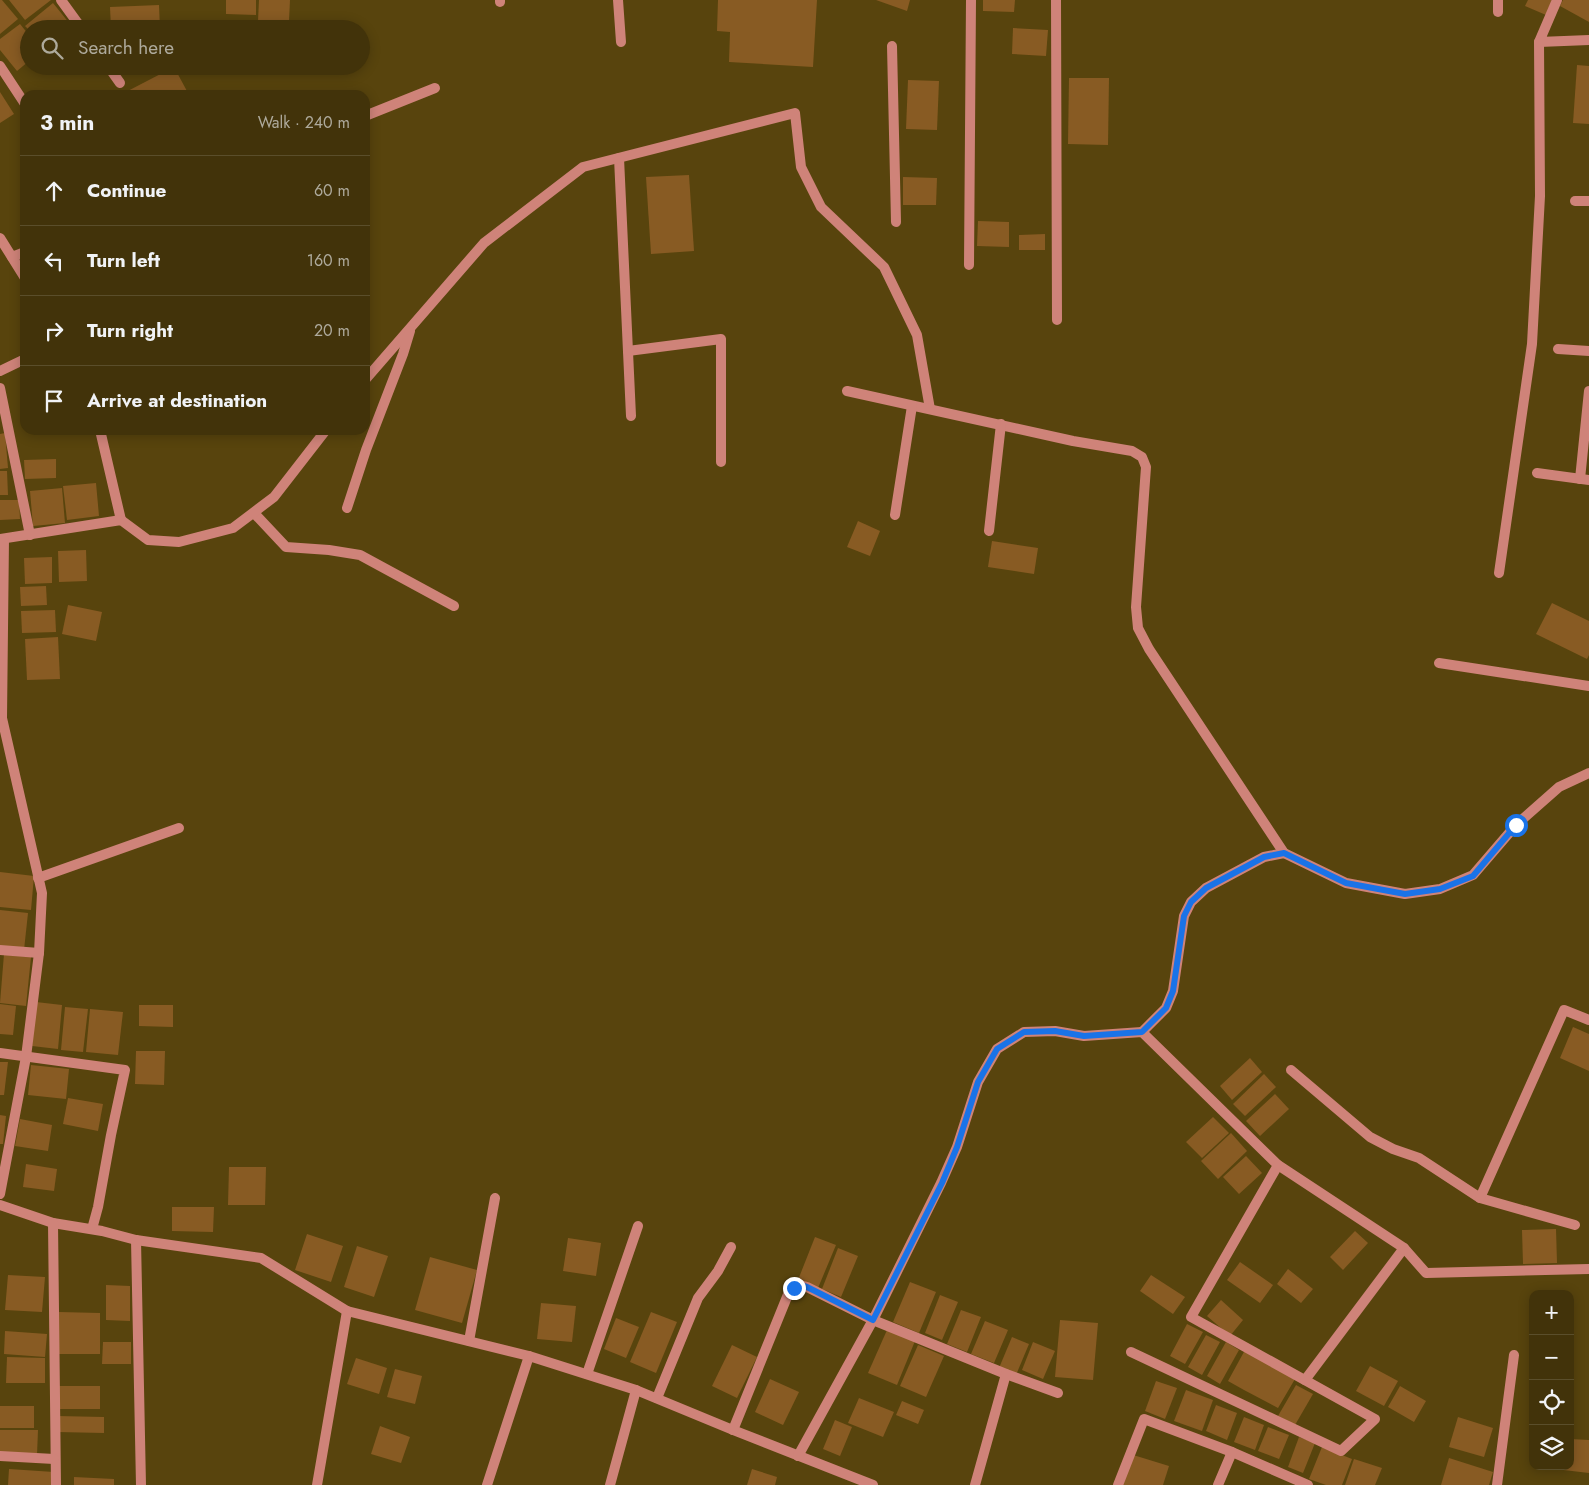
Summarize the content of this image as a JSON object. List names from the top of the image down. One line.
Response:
{"page":{"search":"Search here","heading":["3 min","Walk · 240 m"],"list":[["Continue","60 m"],["Turn left","160 m"],["Turn right","20 m"],"Arrive at destination"],"map_buttons":["+","−"]}}
